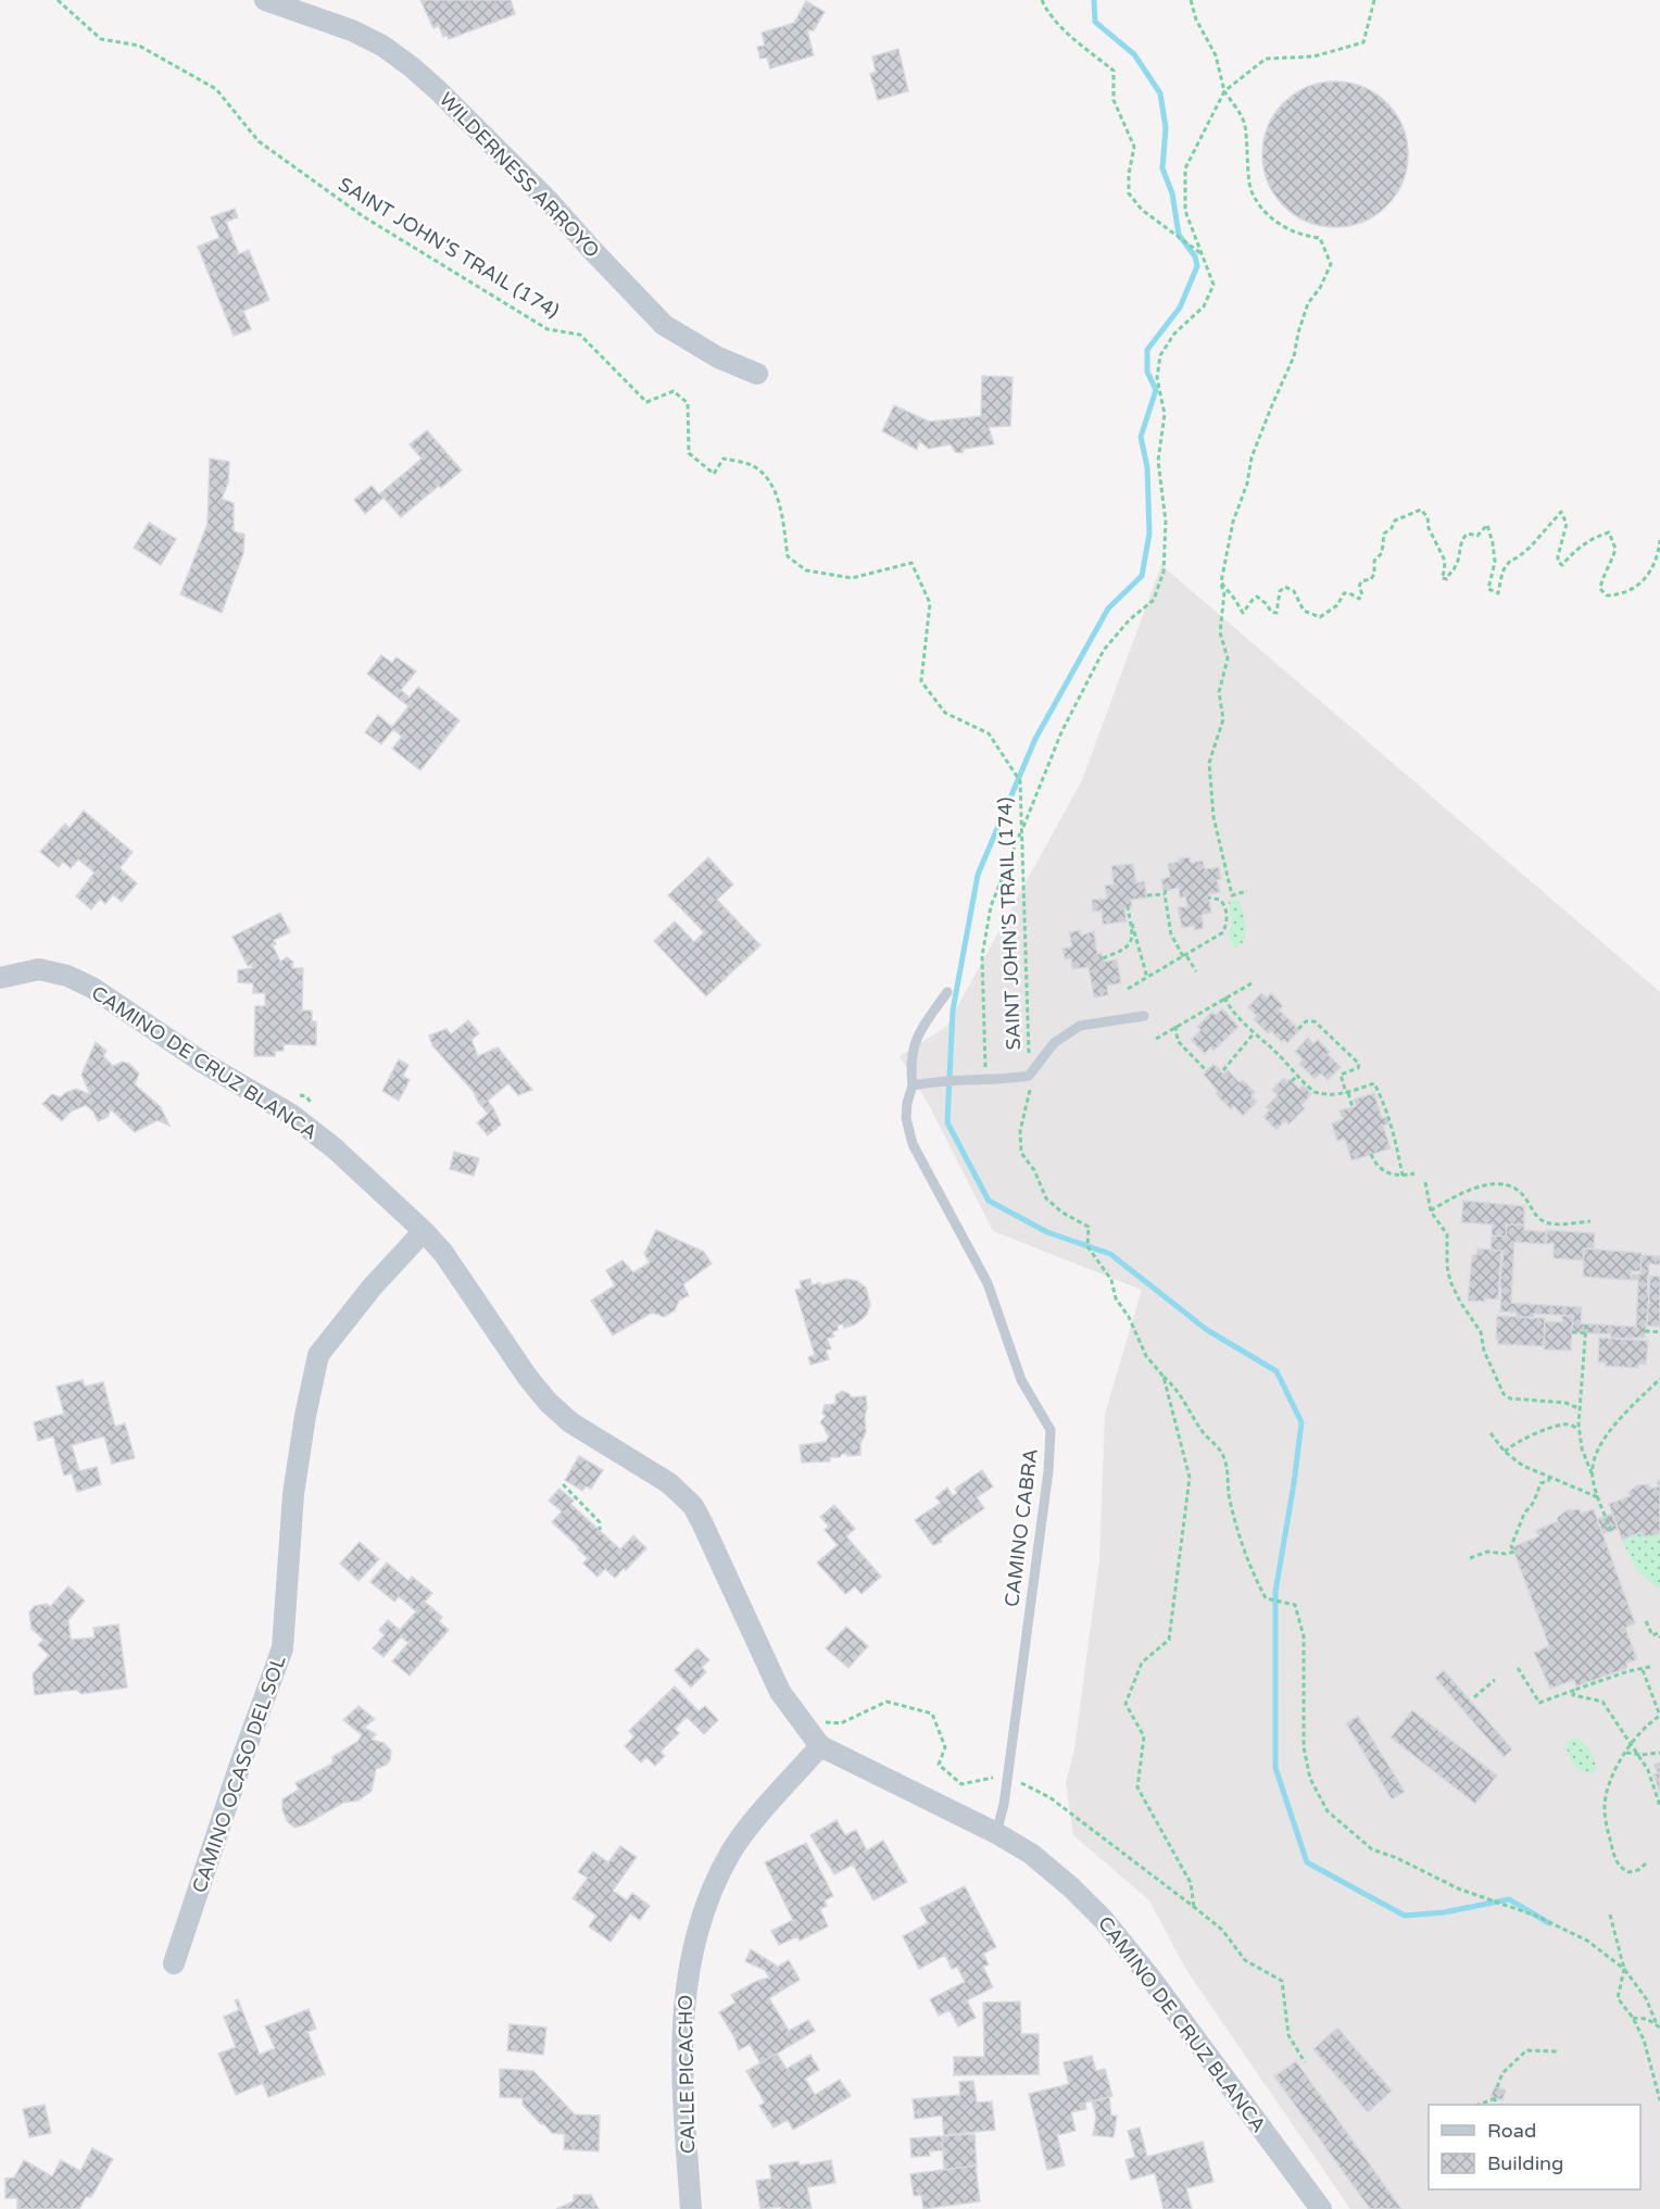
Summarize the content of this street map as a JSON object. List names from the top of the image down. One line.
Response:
{"streets":{"street":["WILDERNESS ARROYO","CAMINO DE CRUZ BLANCA","CAMINO OCASO DEL SOL","CALLE PICACHO"],"lane":["CAMINO CABRA"],"path":["SAINT JOHN'S TRAIL (174)"]},"crossings":[["CAMINO DE CRUZ BLANCA","CAMINO CABRA"],["CAMINO DE CRUZ BLANCA","CAMINO OCASO DEL SOL"],["CAMINO DE CRUZ BLANCA","CALLE PICACHO"]],"legend":["Road","Building"]}
